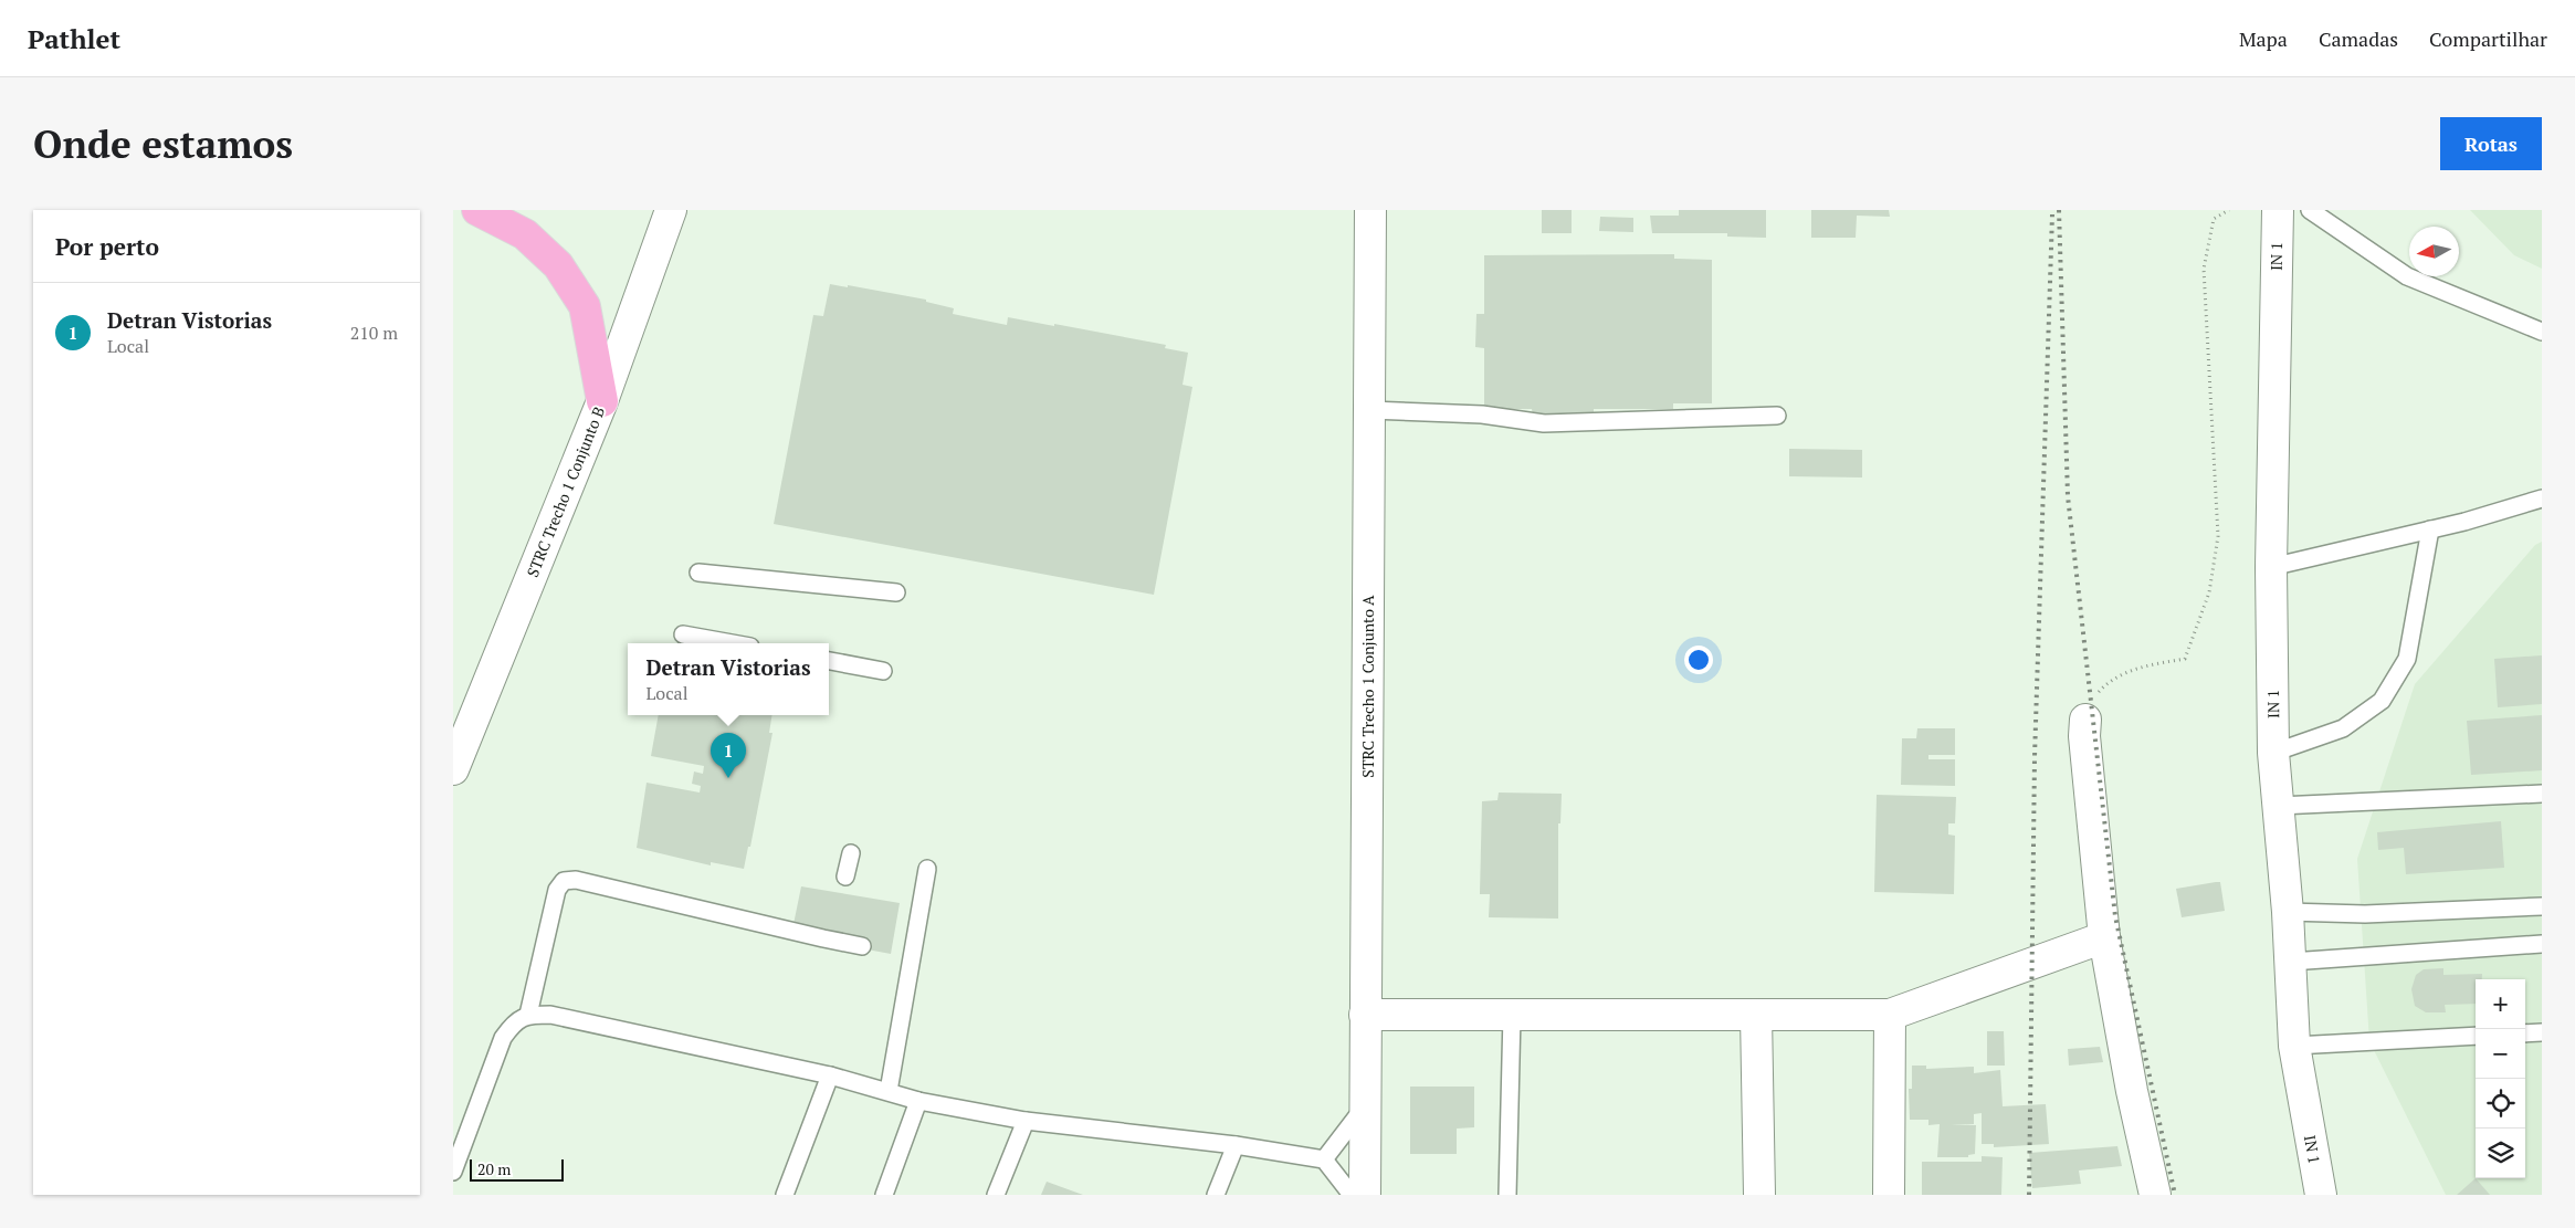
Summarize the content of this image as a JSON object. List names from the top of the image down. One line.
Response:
{"streets":{"street":["IN 1","STRC Trecho 1 Conjunto B","STRC Trecho 1 Conjunto A"]},"scale_bar":"20 m","north":"left","page":{"header":"Pathlet","nav":["Mapa","Camadas","Compartilhar"],"buttons":"Rotas","title":"Onde estamos","heading":"Por perto","list":[{"mark":"1","name":"Detran Vistorias","note":"Local","value":"210 m"}],"popup":["Detran Vistorias","Local"],"pins":"1","map_buttons":["+","−"],"scale":"20 m"}}
